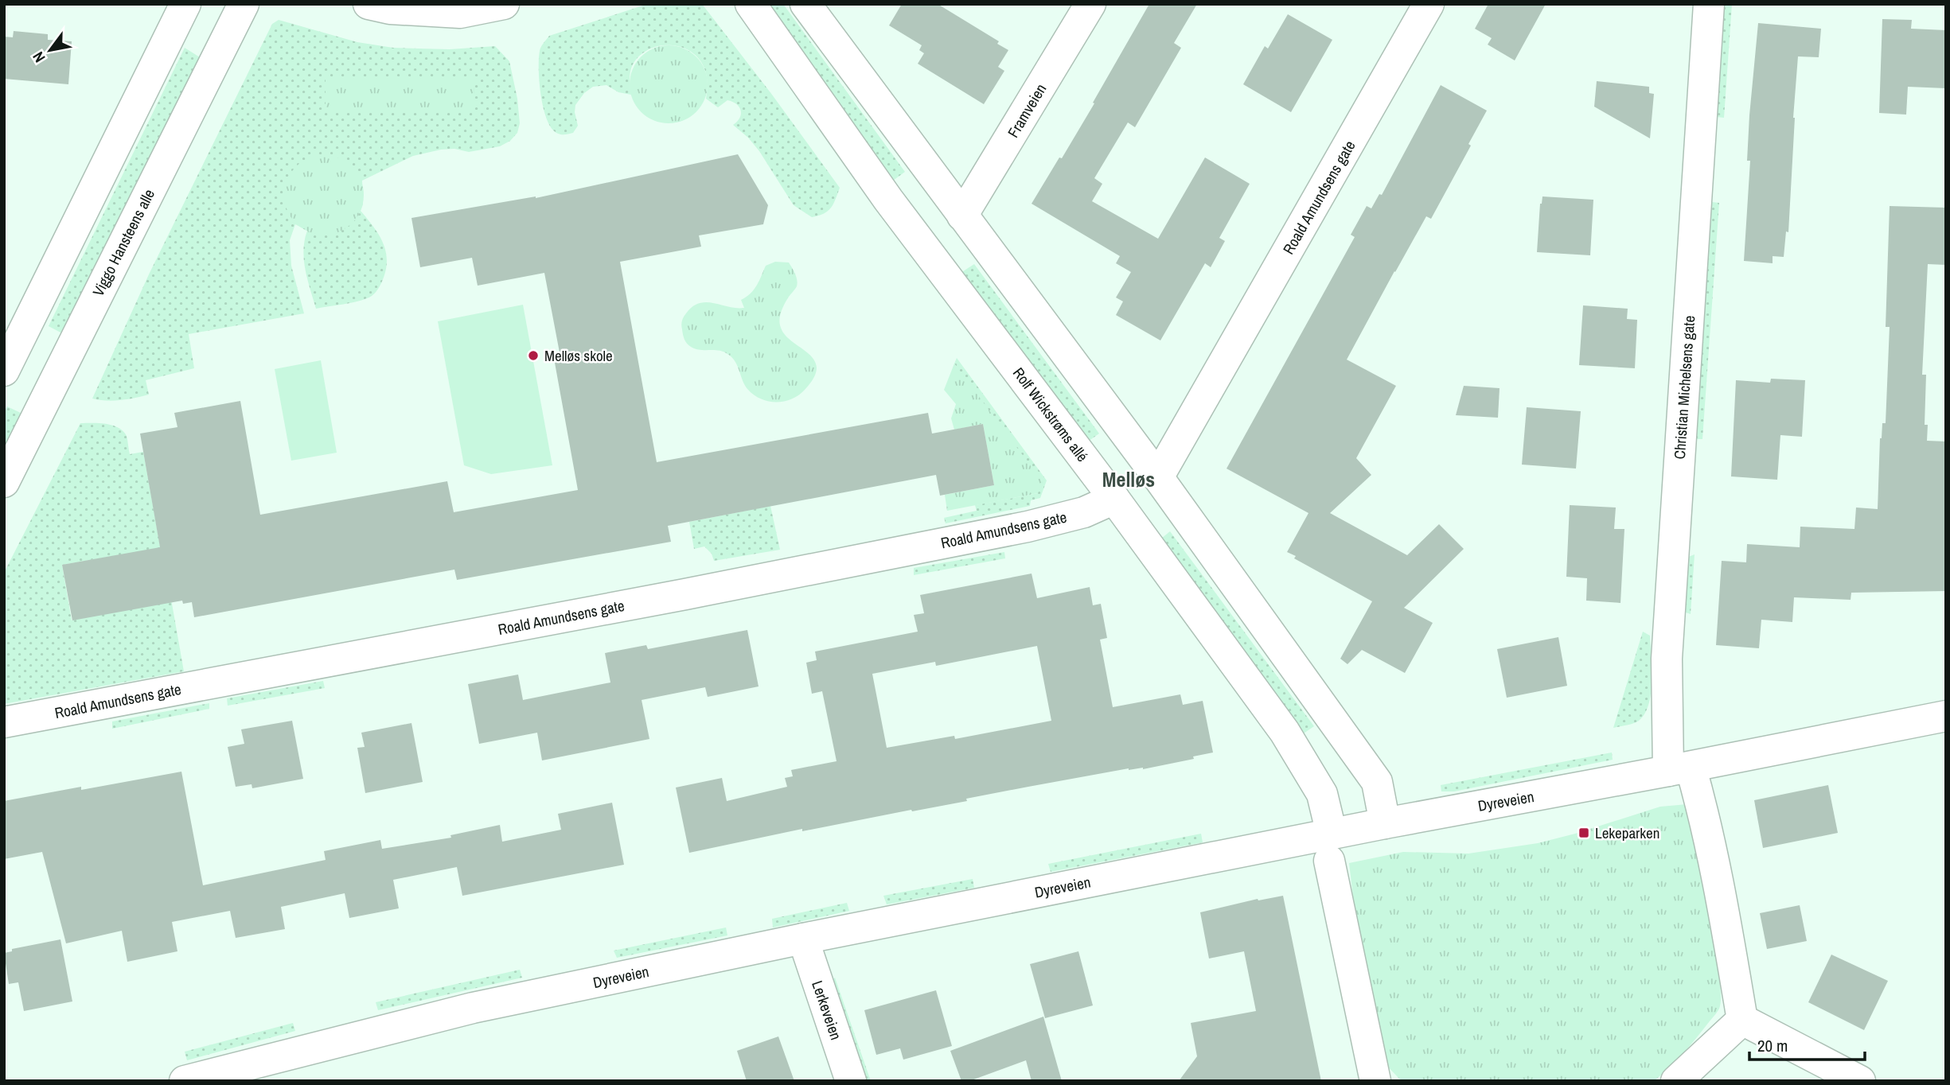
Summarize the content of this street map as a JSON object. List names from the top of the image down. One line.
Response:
{"streets":{"street":["Framveien","Roald Amundsens gate","Viggo Hansteens alle","Christian Michelsens gate","Rolf Wickstrøms allé","Dyreveien","Lerkeveien"]},"crossings":[["Roald Amundsens gate","Rolf Wickstrøms allé"],["Christian Michelsens gate","Dyreveien"],["Rolf Wickstrøms allé","Dyreveien"],["Dyreveien","Lerkeveien"]],"districts":["Melløs"],"places":{"other":["Melløs skole"],"transit":["Lekeparken"]},"scale_bar":"20 m","north":"bottom left"}
